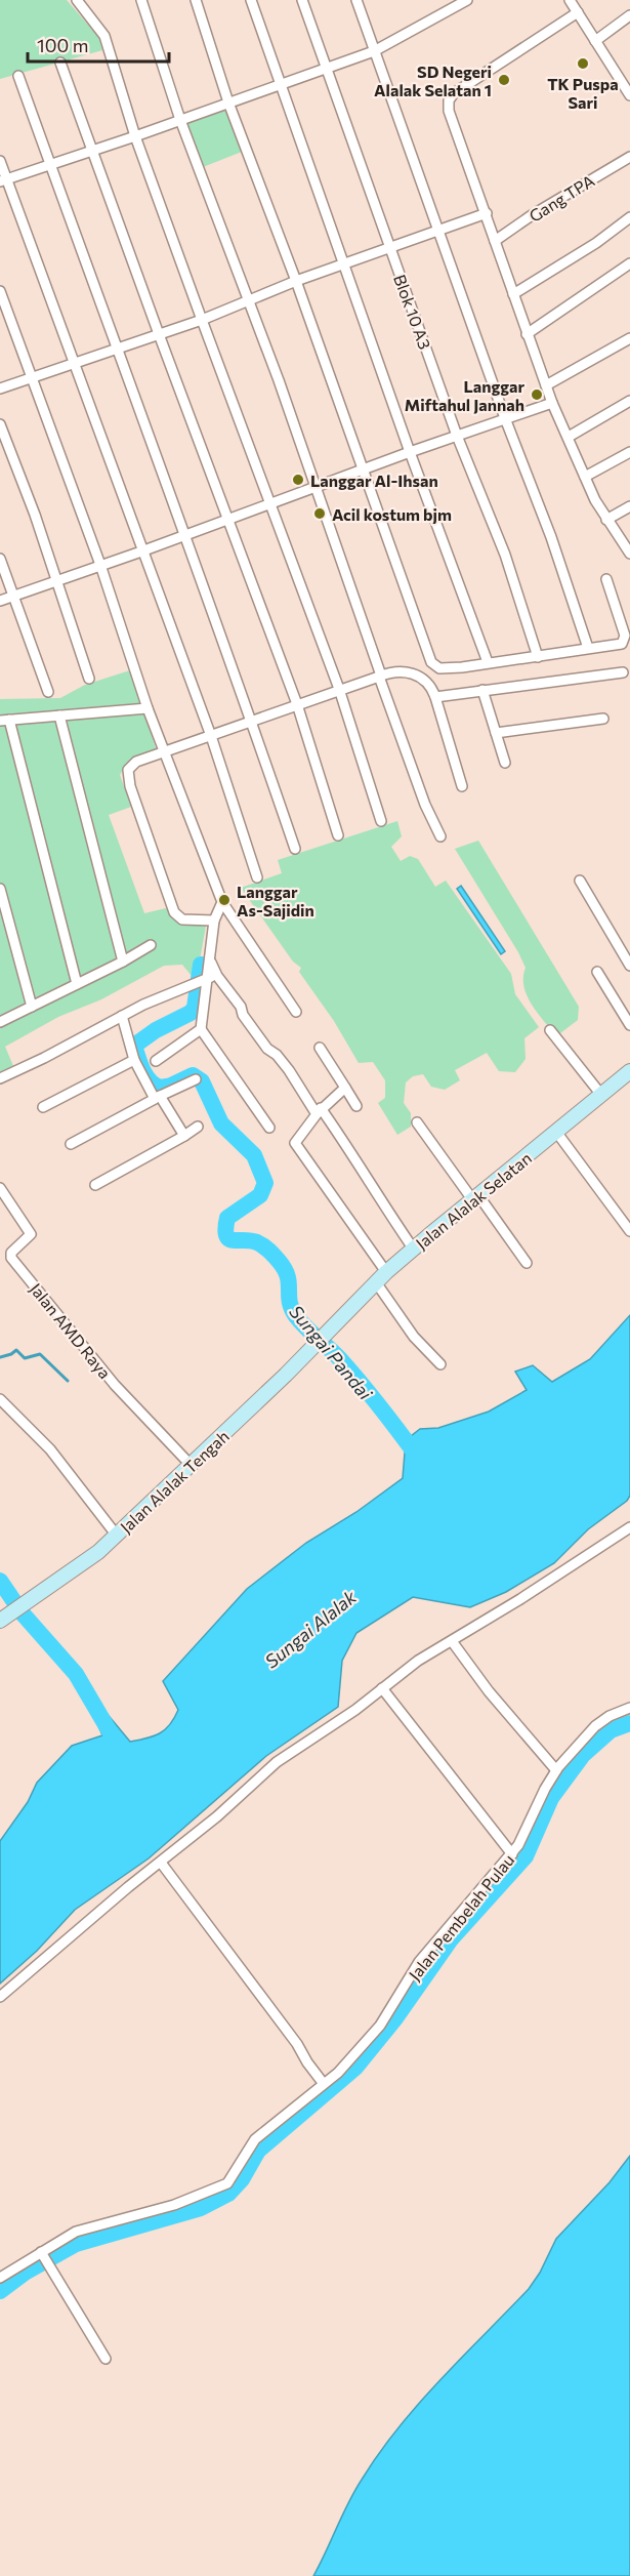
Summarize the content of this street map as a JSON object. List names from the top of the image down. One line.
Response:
{"streets":{"street":["Gang TPA","Blok 10 A3","Jalan Alalak Selatan","Jalan AMD Raya","Jalan Alalak Tengah","Jalan Pembelah Pulau"]},"crossings":[["Jalan Alalak Selatan","Jalan Alalak Tengah"],["Jalan AMD Raya","Jalan Alalak Tengah"]],"water":["Sungai Pandai","Sungai Alalak"],"places":["TK Puspa Sari","SD Negeri Alalak Selatan 1","Langgar Miftahul Jannah","Langgar Al-Ihsan","Acil kostum bjm","Langgar As-Sajidin"],"scale_bar":"100 m"}
